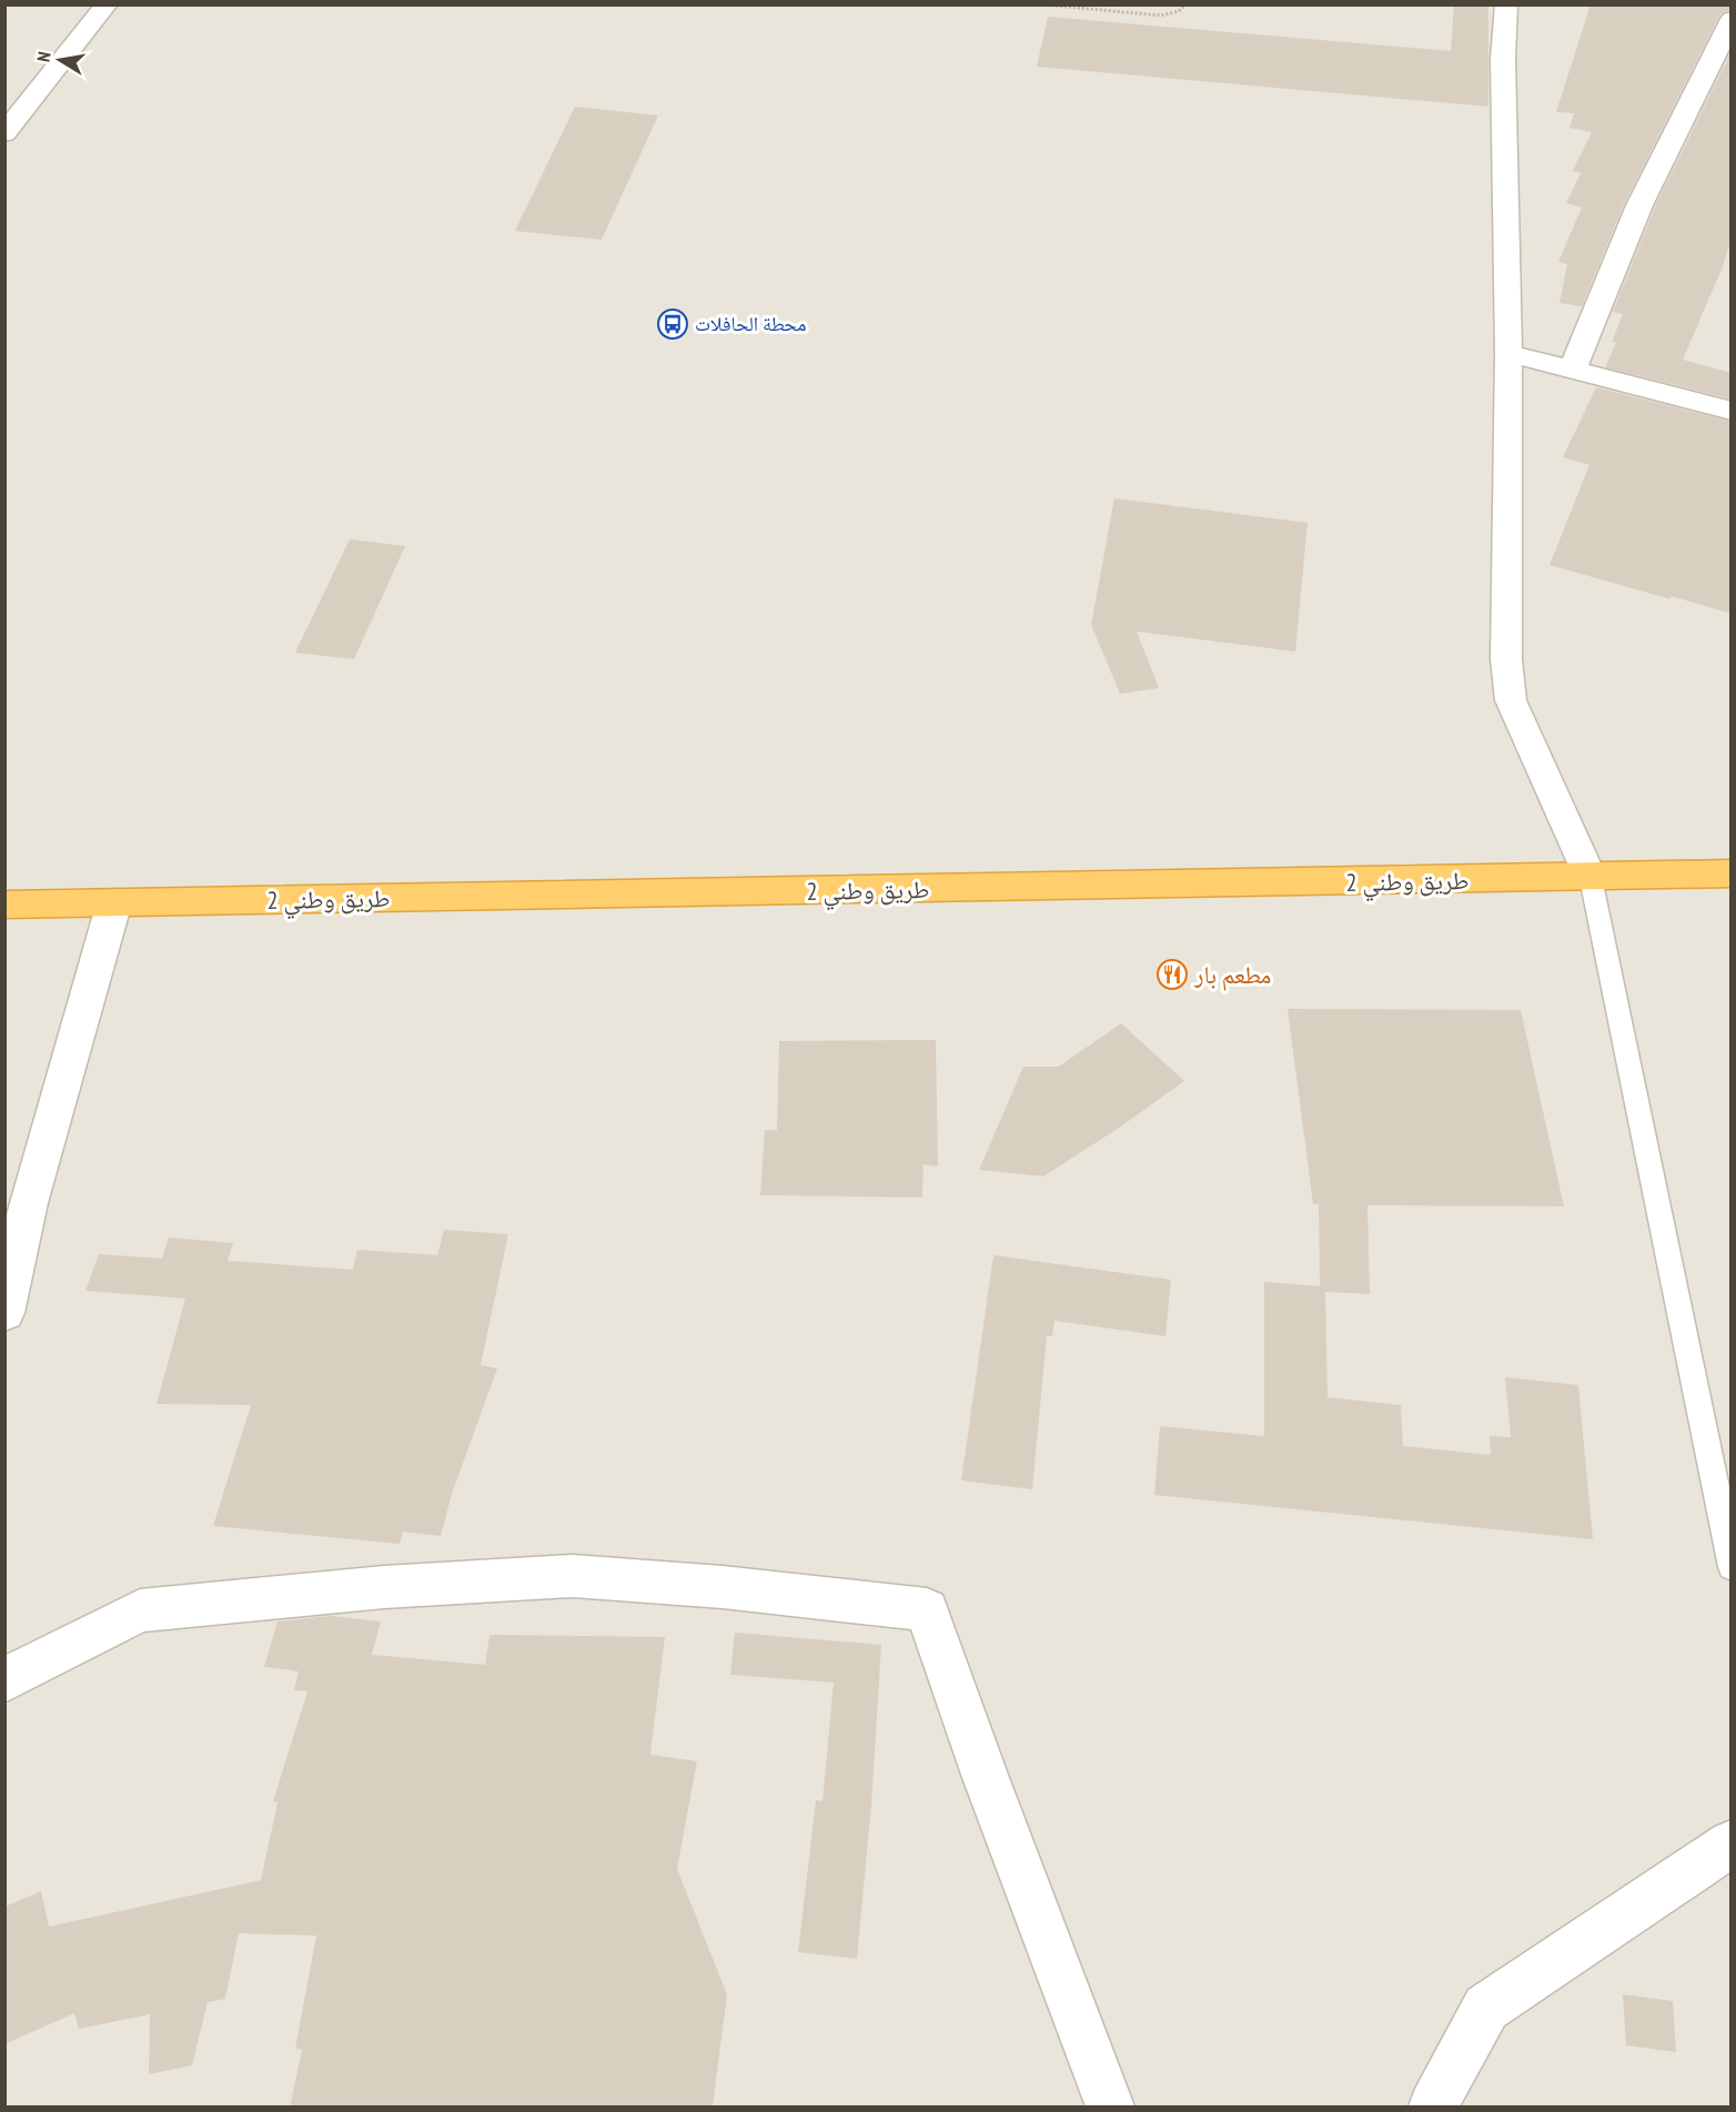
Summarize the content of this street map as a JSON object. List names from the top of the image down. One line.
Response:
{"streets":{"highway":["طريق وطني 2"]},"places":{"bus stop":["محطة الحافلات"],"restaurant":["مطعم بار"]},"north":"left"}
